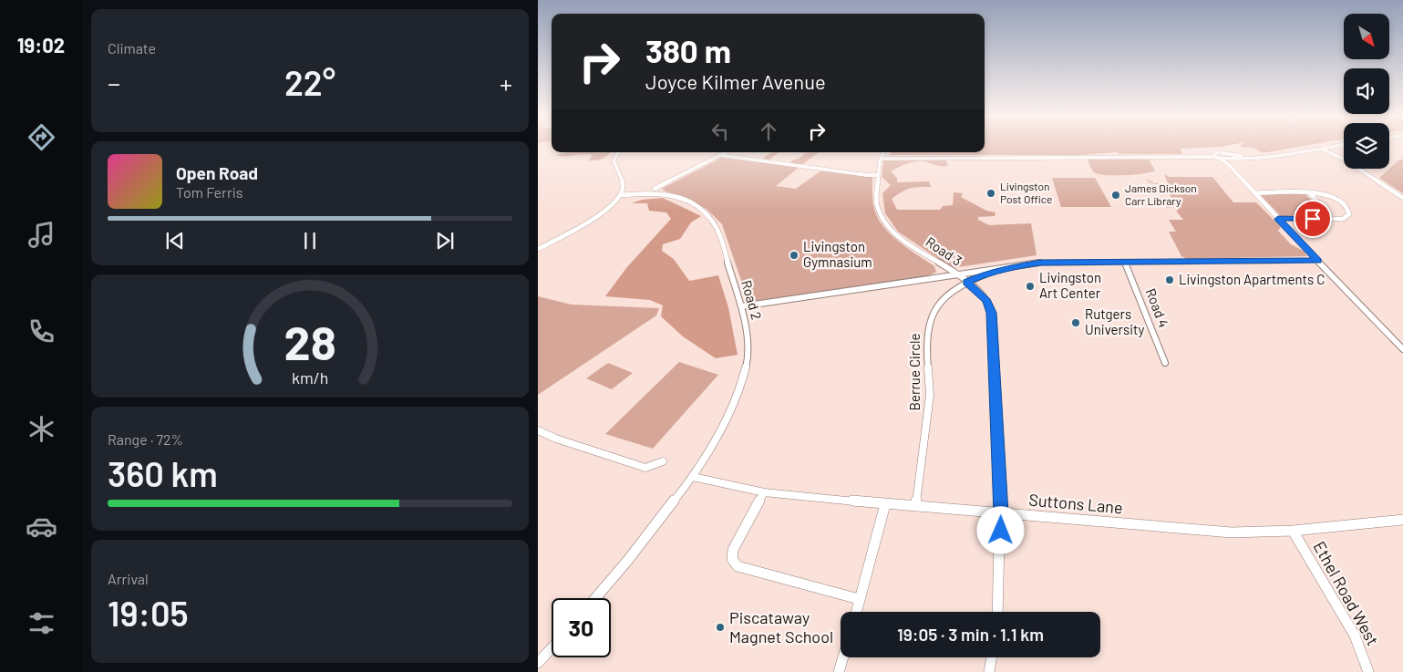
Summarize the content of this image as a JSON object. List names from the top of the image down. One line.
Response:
{"streets":{"street":["Road 3","Road 2","Road 4","Berrue Circle","Suttons Lane","Ethel Road West"]},"crossings":[["Road 3","Berrue Circle"],["Road 3","Suttons Lane"],["Road 2","Suttons Lane"],["Berrue Circle","Suttons Lane"],["Suttons Lane","Ethel Road West"]],"places":["Livingston Post Office","James Dickson Carr Library","Livingston Gymnasium","Livingston Apartments C","Livingston Art Center","Rutgers University","Piscataway Magnet School"],"north":"bottom right","page":{"tabs":"19:02","tile":["Climate",["Range · 72%","360 km"],["Arrival","19:05"]],"turn":["380 m","Joyce Kilmer Avenue"],"heat":["−","22°","+"],"song":["Open Road","Tom Ferris"],"limit":"30","trip":"19:05 · 3 min · 1.1 km","gauge":["28","km/h"]}}
